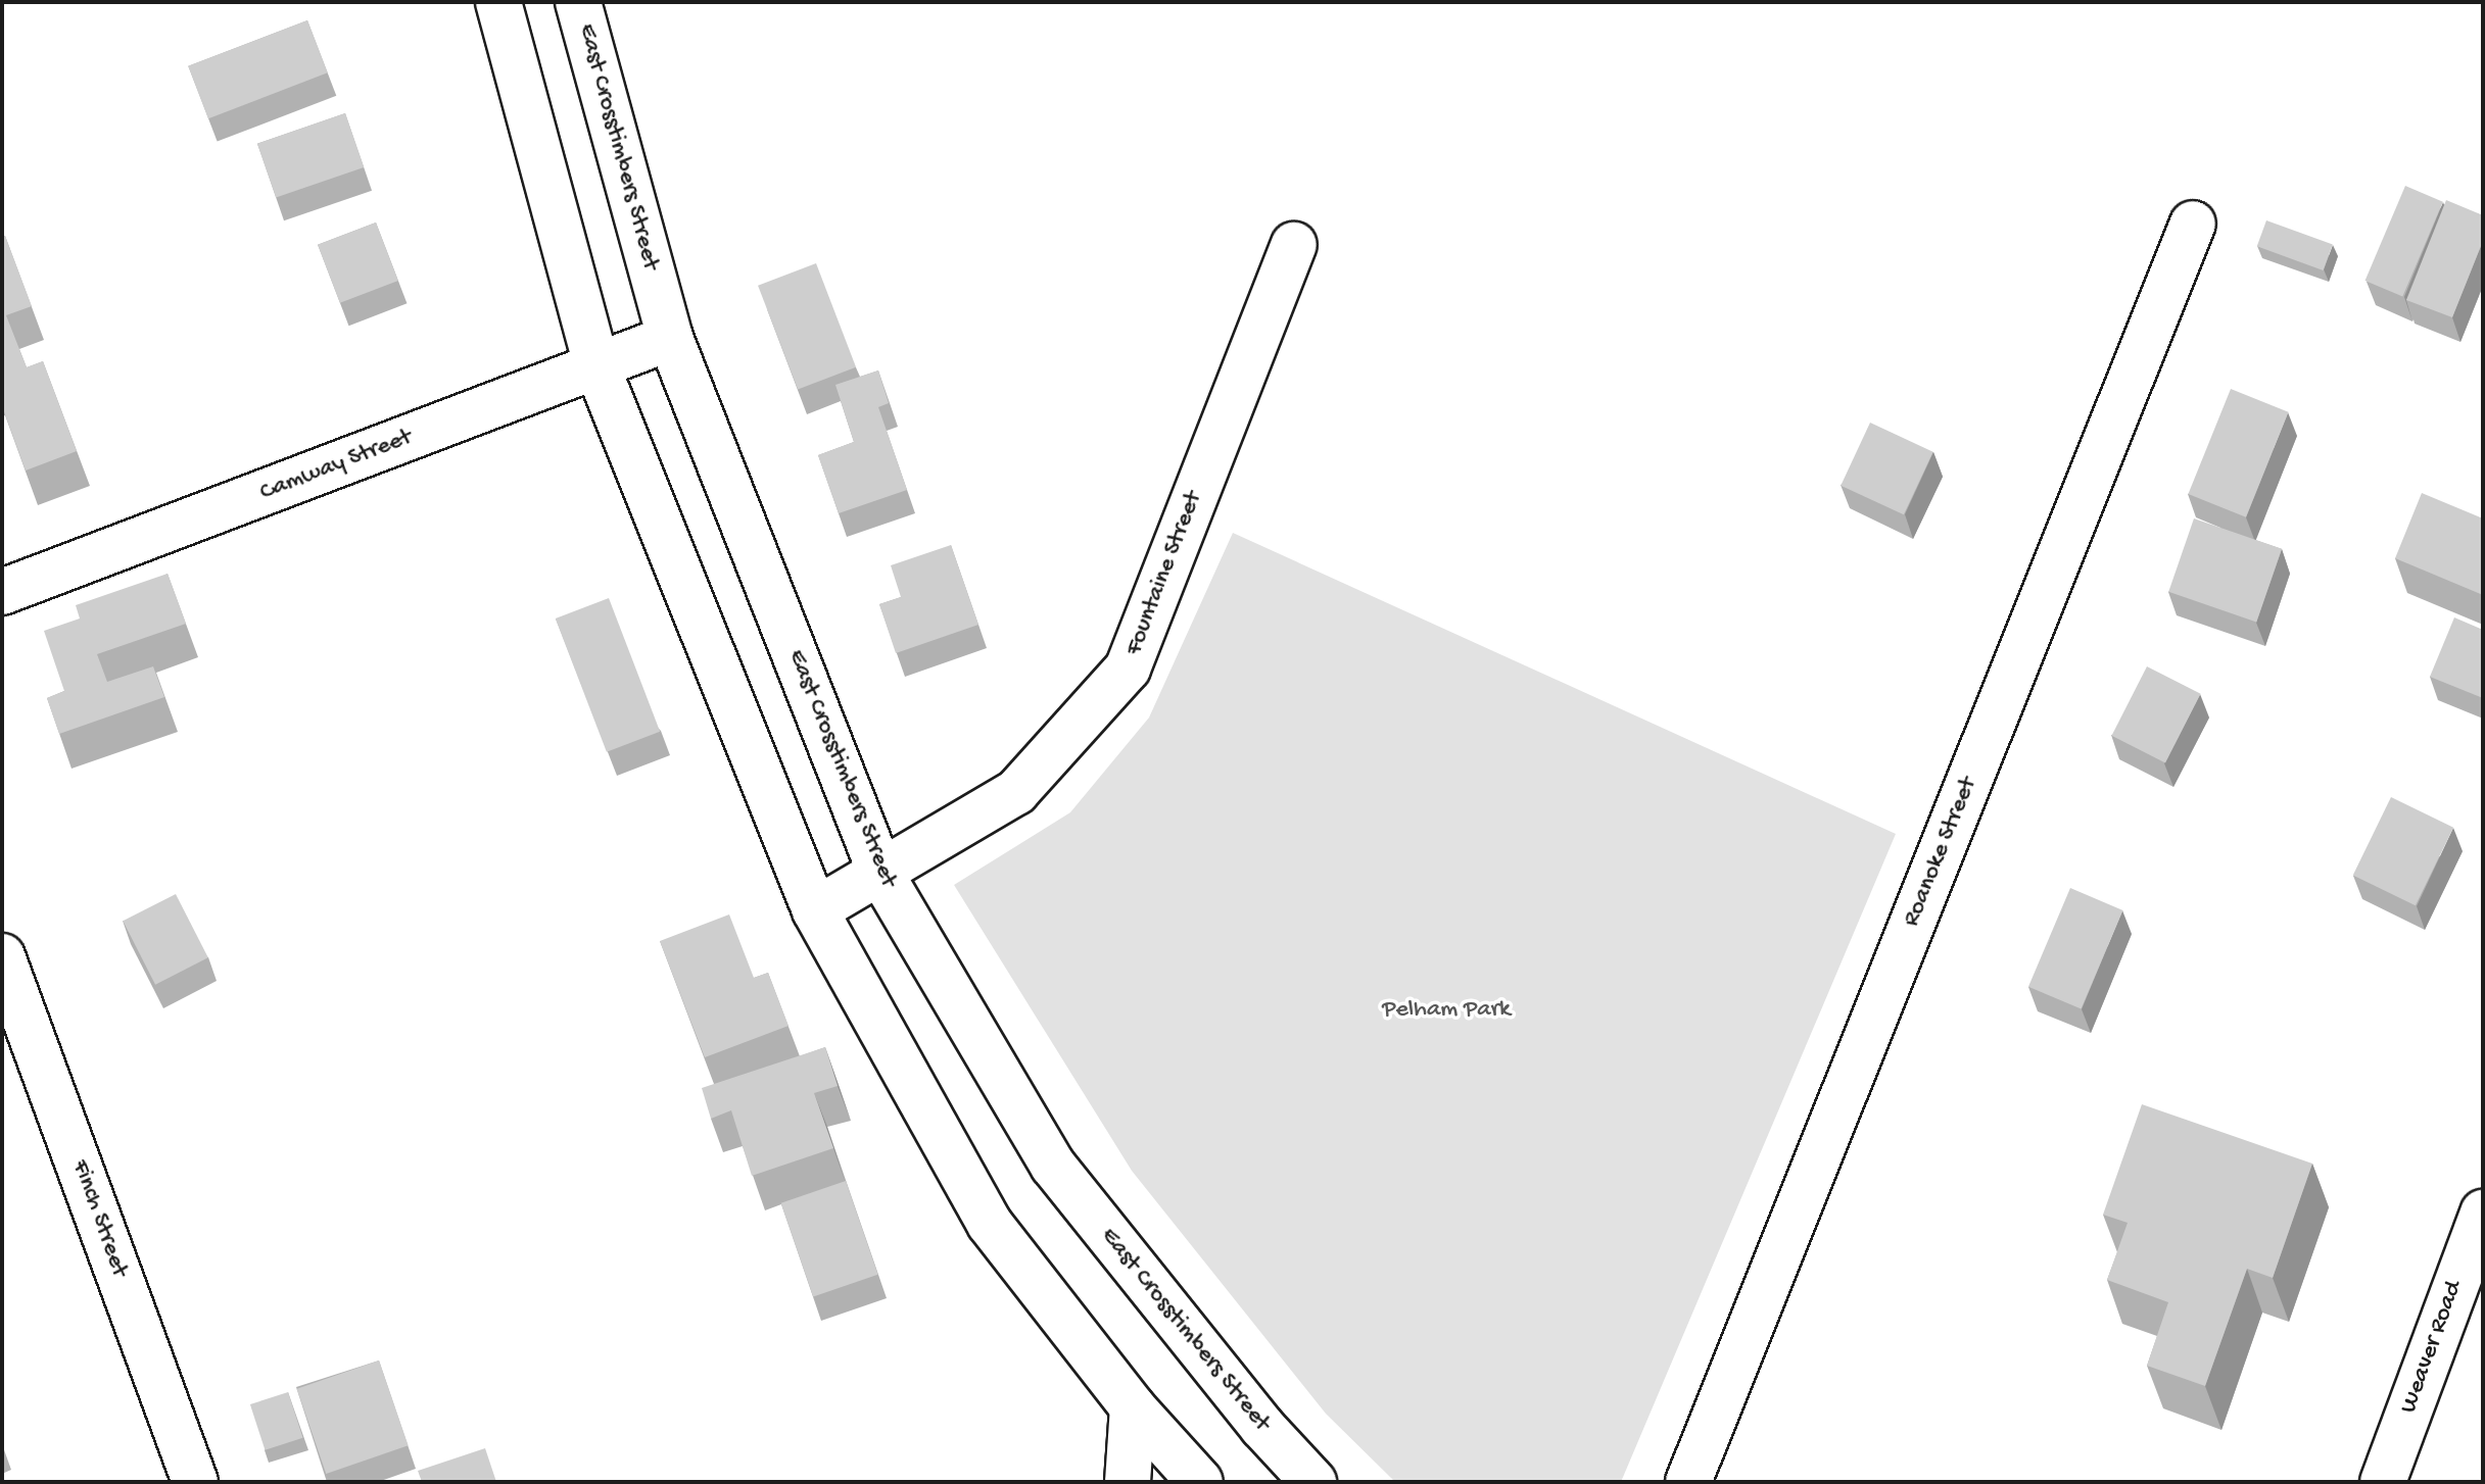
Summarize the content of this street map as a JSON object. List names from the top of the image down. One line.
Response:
{"streets":{"street":["East Crosstimbers Street","Camway Street","Fountaine Street","Roanoke Street","Finch Street","Weaver Road"]},"crossings":[["East Crosstimbers Street","Camway Street"],["East Crosstimbers Street","Fountaine Street"]],"parks":["Pelham Park"]}
